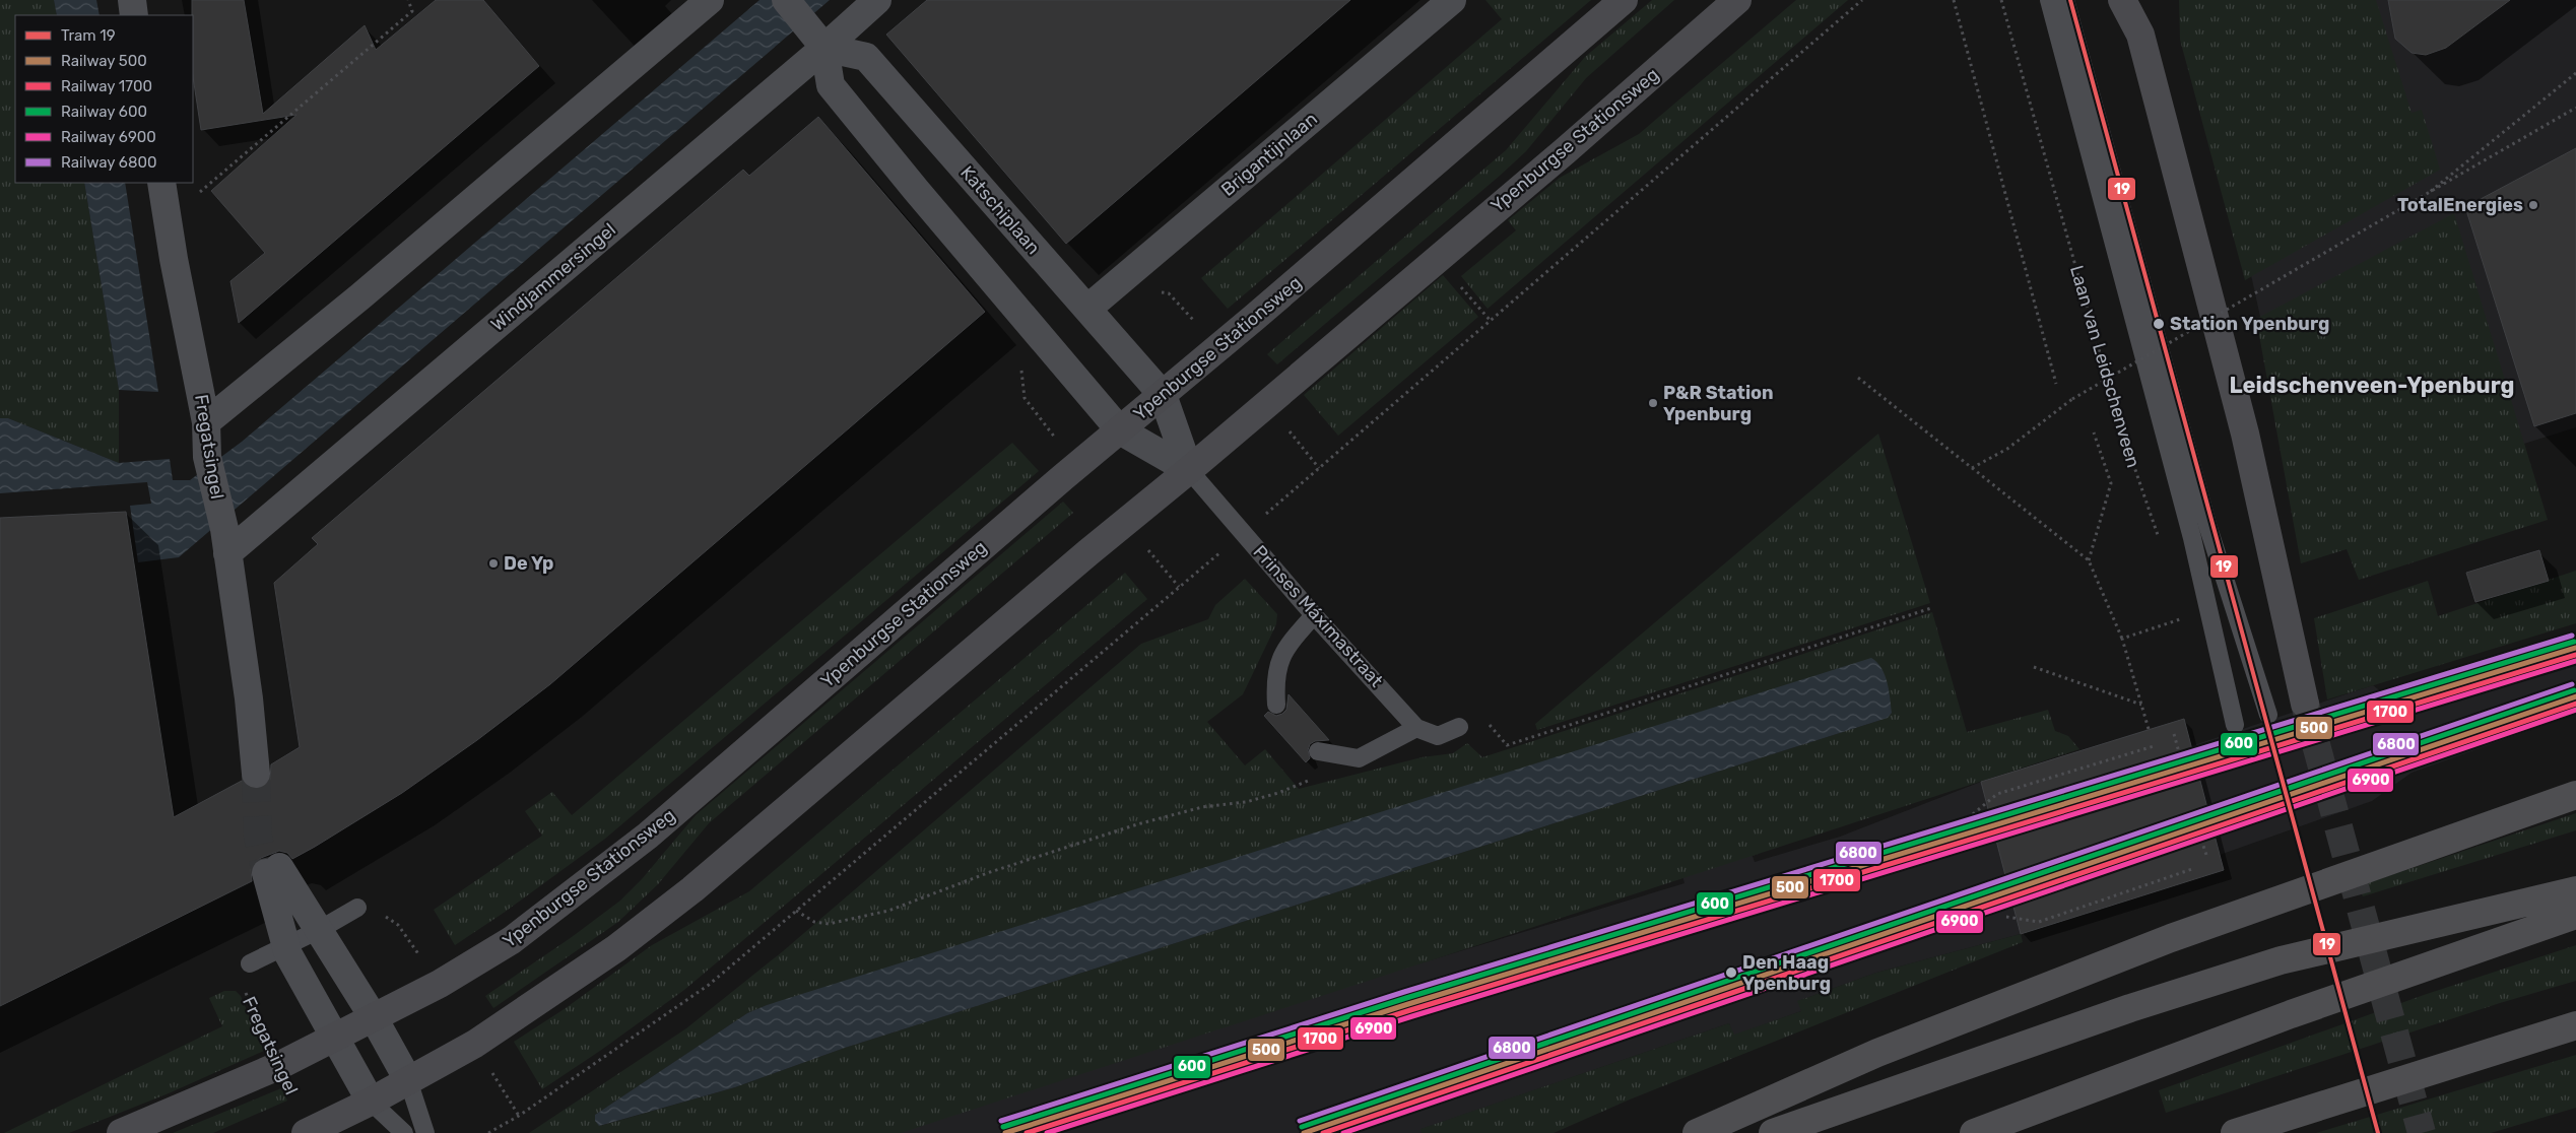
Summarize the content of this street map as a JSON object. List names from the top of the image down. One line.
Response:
{"streets":{"main road":["Ypenburgse Stationsweg"],"street":["Brigantijnlaan","Katschiplaan","Windjammersingel","Fregatsingel"],"lane":["Prinses Máximastraat"],"path":["Laan van Leidschenveen"]},"crossings":[["Ypenburgse Stationsweg","Katschiplaan"],["Ypenburgse Stationsweg","Fregatsingel"],["Ypenburgse Stationsweg","Prinses Máximastraat"],["Brigantijnlaan","Katschiplaan"],["Katschiplaan","Windjammersingel"],["Windjammersingel","Fregatsingel"]],"districts":["Leidschenveen-Ypenburg"],"places":["TotalEnergies","Station Ypenburg","P&R Station Ypenburg","De Yp","Den Haag Ypenburg"],"lines":["tram line 19","rail line 6800","rail line 600","rail line 500","rail line 1700","rail line 6900"],"legend":["Tram 19","Railway 500","Railway 1700","Railway 600","Railway 6900","Railway 6800"]}
